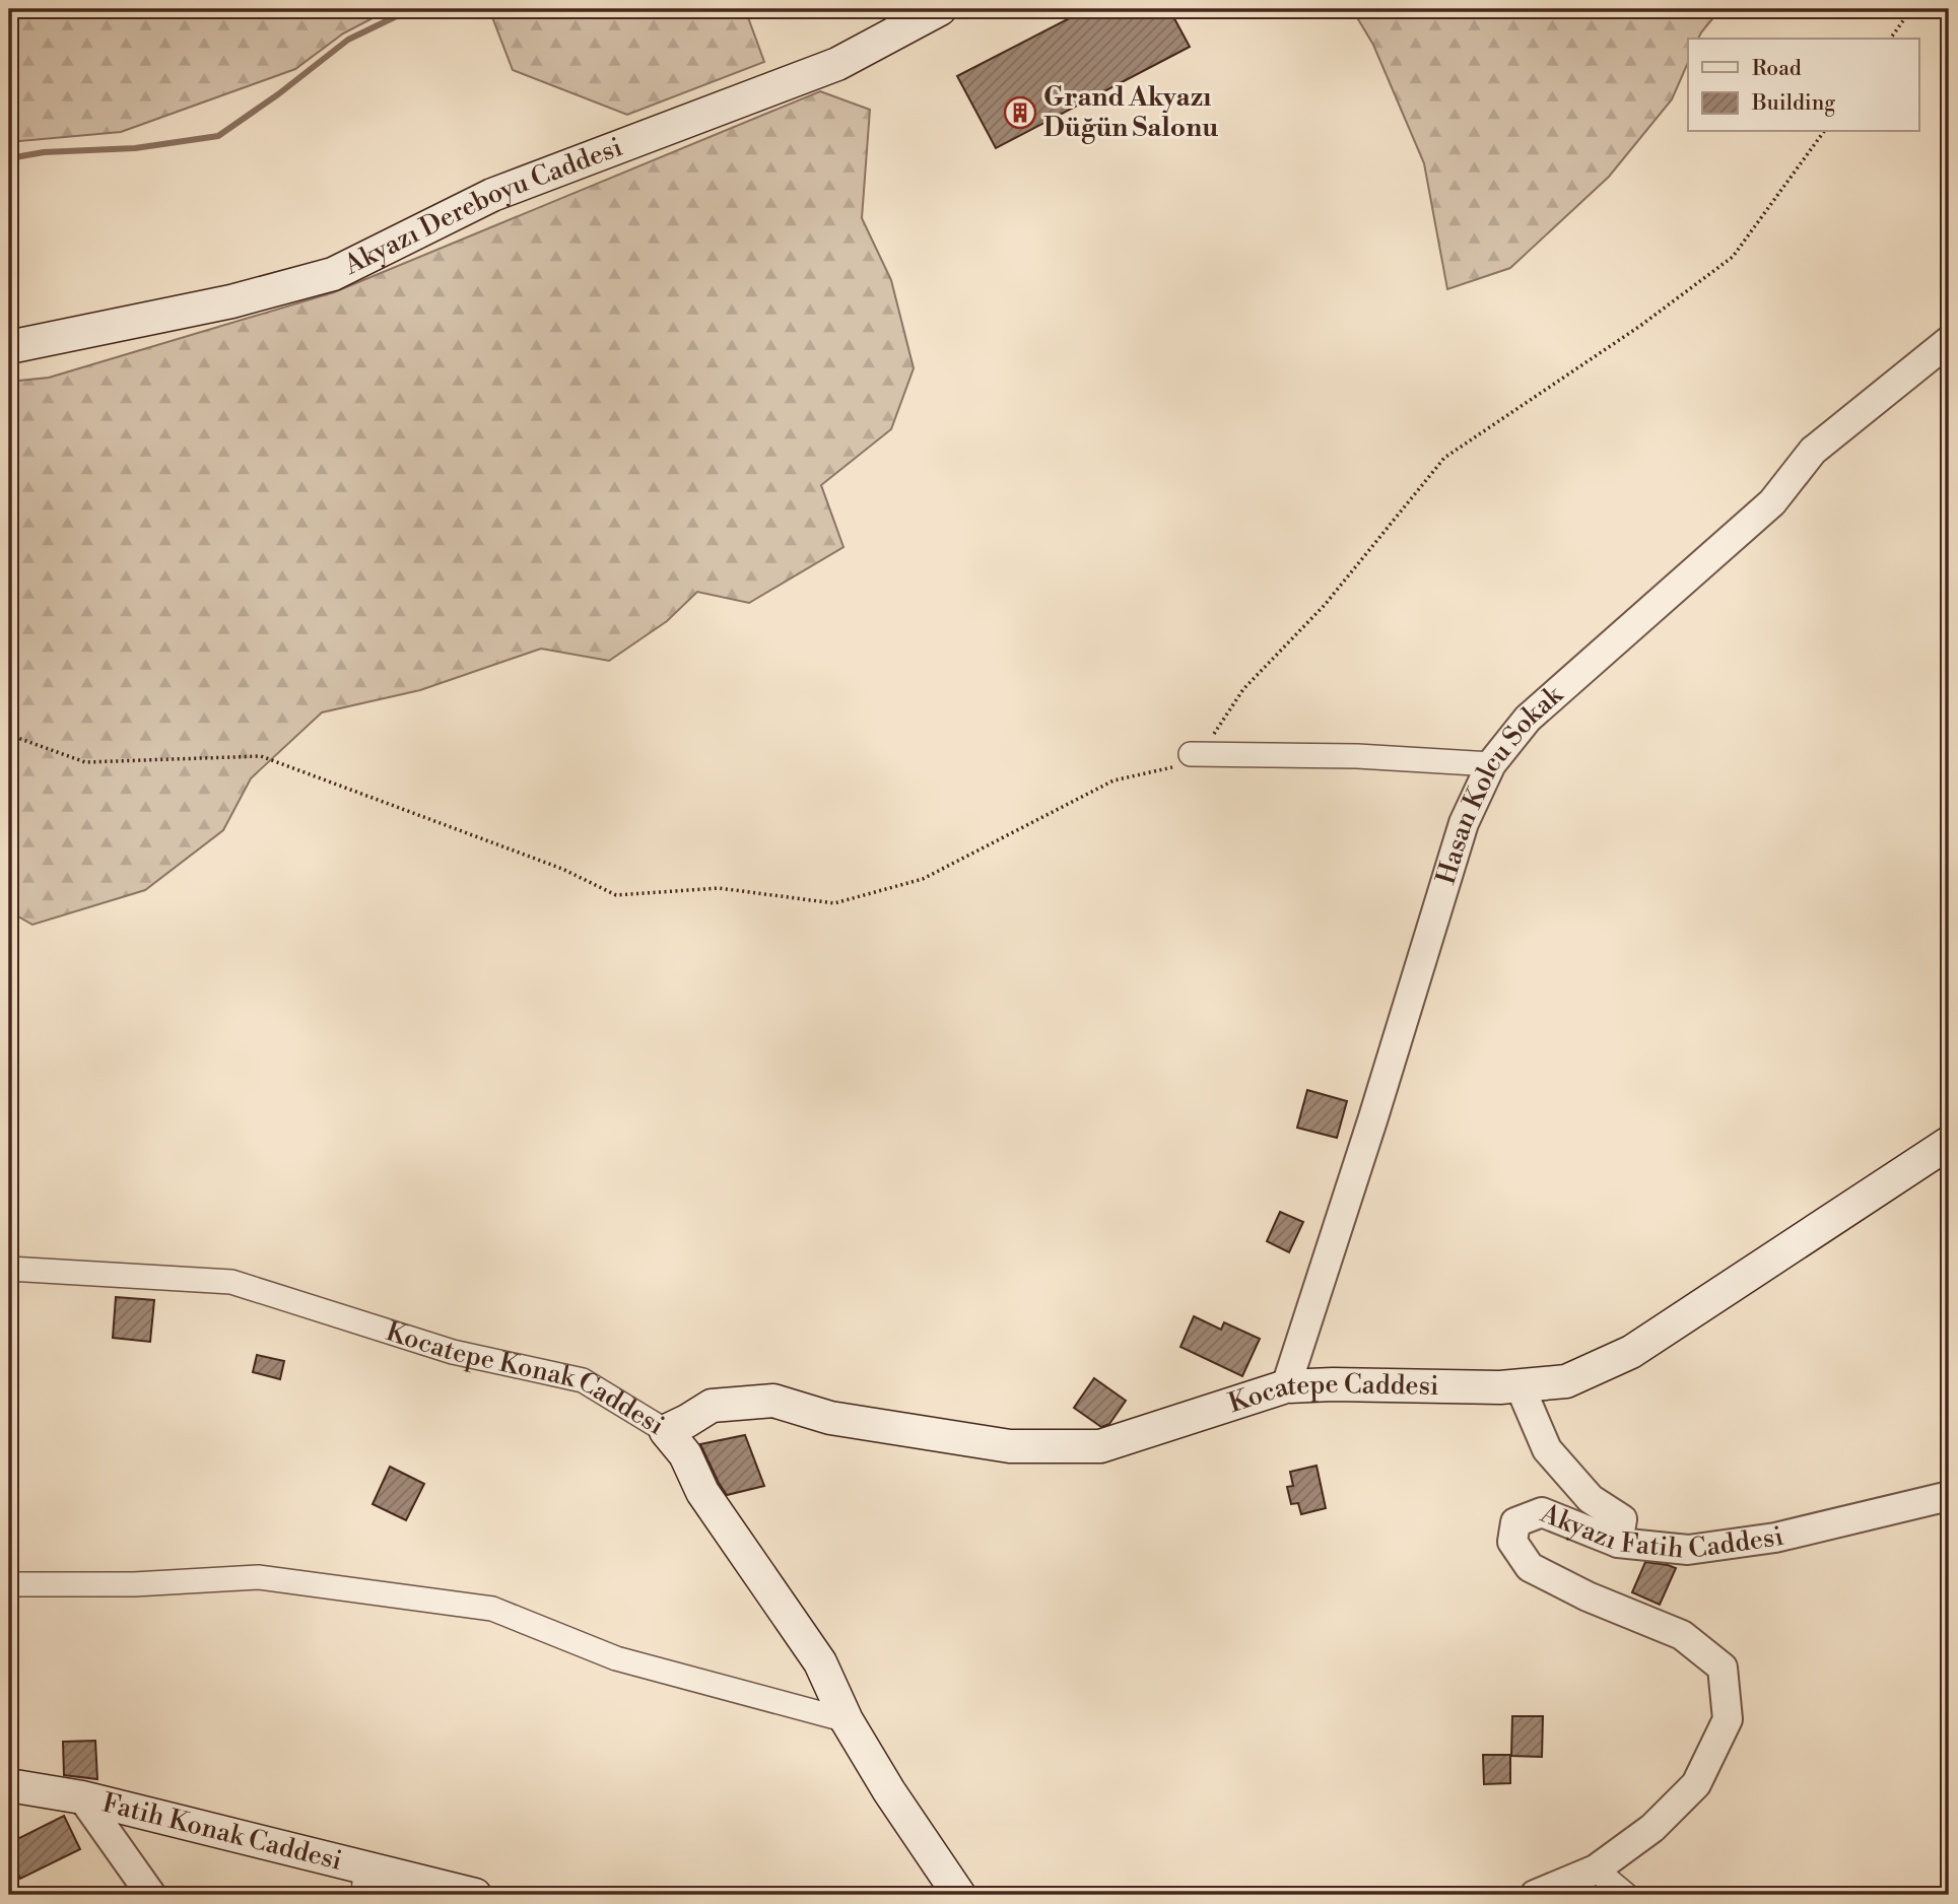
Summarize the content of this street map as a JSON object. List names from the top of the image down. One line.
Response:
{"streets":{"main road":["Akyazı Dereboyu Caddesi","Kocatepe Konak Caddesi","Kocatepe Caddesi","Fatih Konak Caddesi"],"street":["Hasan Kolcu Sokak","Akyazı Fatih Caddesi"]},"crossings":[["Hasan Kolcu Sokak","Kocatepe Caddesi"],["Kocatepe Konak Caddesi","Kocatepe Caddesi"]],"places":{"building":["Grand Akyazı Düğün Salonu"]},"legend":["Road","Building"]}
